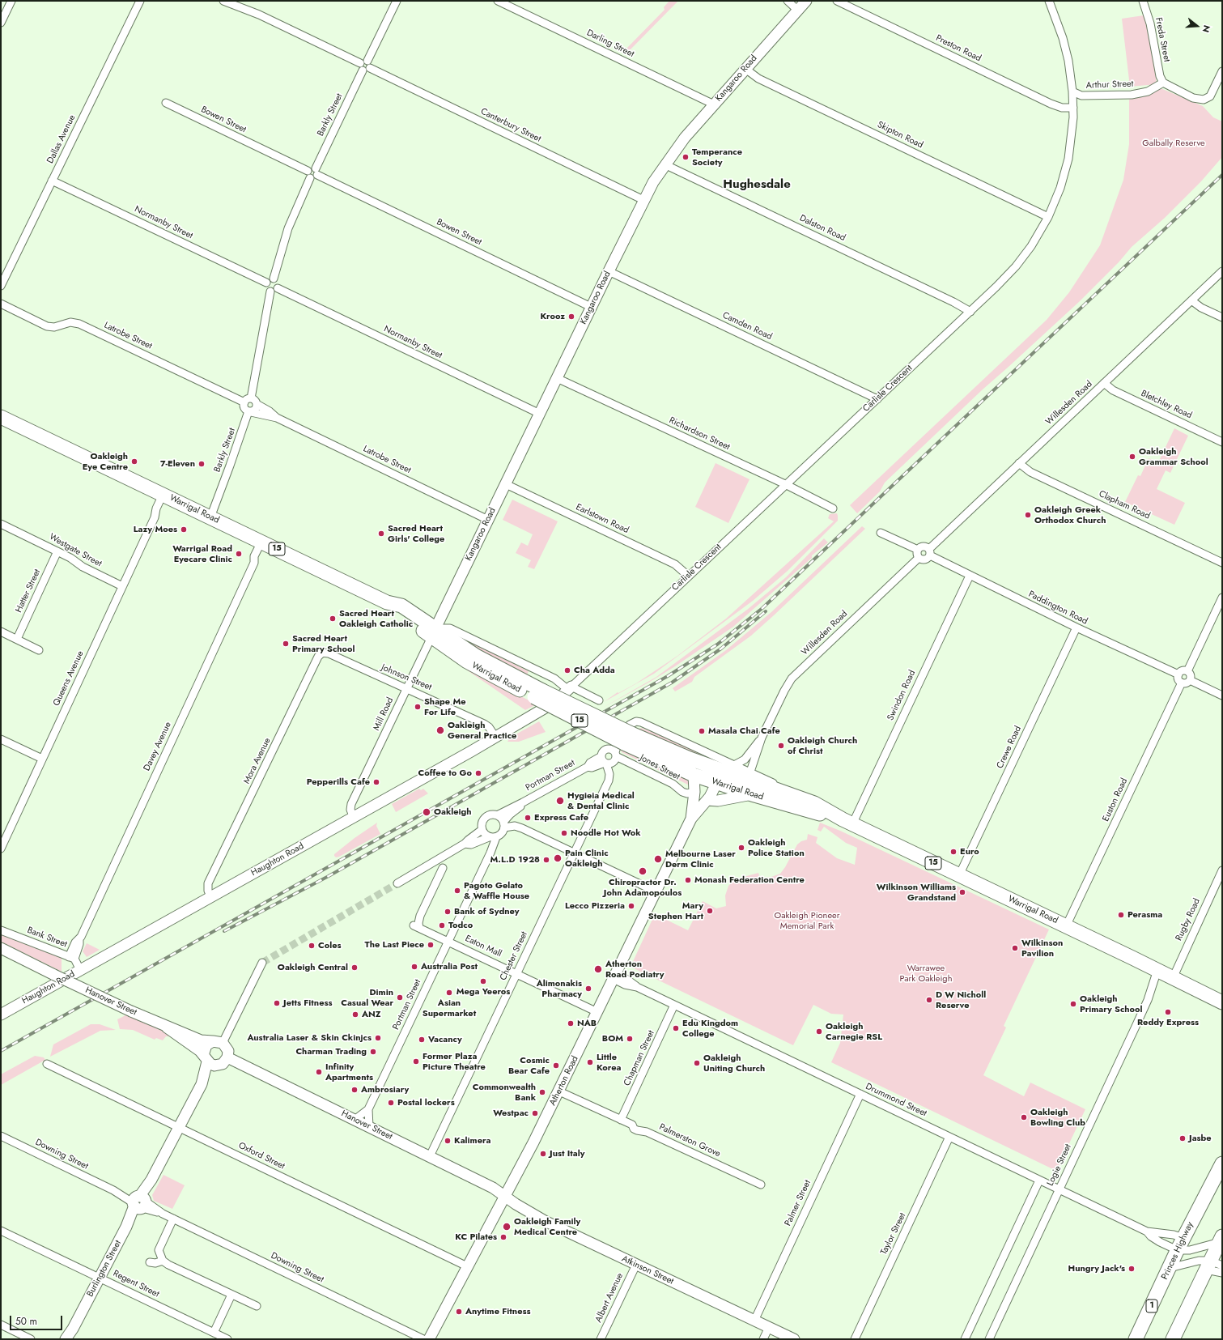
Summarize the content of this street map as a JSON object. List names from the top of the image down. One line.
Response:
{"streets":{"highway":["Warrigal Road","15","Princes Highway","1"],"street":["Freda Street","Darling Street","Preston Road","Kangaroo Road","Arthur Street","Barkly Street","Bowen Street","Canterbury Street","Skipton Road","Dallas Avenue","Normanby Street","Dalston Road","Camden Road","Latrobe Street","Carlisle Crescent","Willesden Road","Bletchley Road","Richardson Street","Clapham Road","Earlstown Road","Westgate Street","Hatter Street","Paddington Road","Johnson Street","Queens Avenue","Swindon Road","Mill Road","Davey Avenue","Crewe Road","Mora Avenue","Jones Street","Portman Street","Euston Road","Haughton Road","Rugby Road","Bank Street","Eaton Mall","Chester Street","Hanover Street","Chapman Street","Atherton Road","Drummond Street","Palmerston Grove","Downing Street","Oxford Street","Logie Street","Palmer Street","Taylor Street","Burlington Street","Atkinson Street","Regent Street","Albert Avenue"]},"crossings":[["Freda Street","Arthur Street"],["Darling Street","Kangaroo Road"],["Preston Road","Carlisle Crescent"],["Kangaroo Road","Bowen Street"],["Kangaroo Road","Canterbury Street"],["Kangaroo Road","Skipton Road"],["Kangaroo Road","Normanby Street"],["Kangaroo Road","Dalston Road"],["Kangaroo Road","Camden Road"],["Kangaroo Road","Latrobe Street"],["Kangaroo Road","Richardson Street"],["Kangaroo Road","Warrigal Road"],["Kangaroo Road","Earlstown Road"],["Kangaroo Road","Mill Road"],["Arthur Street","Carlisle Crescent"],["Barkly Street","Bowen Street"],["Barkly Street","Canterbury Street"],["Barkly Street","Normanby Street"],["Barkly Street","Latrobe Street"],["Barkly Street","Warrigal Road"],["Skipton Road","Carlisle Crescent"],["Dallas Avenue","Normanby Street"],["Dalston Road","Carlisle Crescent"],["Camden Road","Carlisle Crescent"],["Carlisle Crescent","Richardson Street"],["Carlisle Crescent","Earlstown Road"],["Carlisle Crescent","Haughton Road"],["Willesden Road","Bletchley Road"],["Willesden Road","Clapham Road"],["Willesden Road","Warrigal Road"],["Willesden Road","Paddington Road"],["Warrigal Road","Queens Avenue"],["Warrigal Road","Swindon Road"],["Warrigal Road","Mill Road"],["Warrigal Road","Davey Avenue"],["Warrigal Road","Crewe Road"],["Warrigal Road","Jones Street"],["Warrigal Road","Portman Street"],["Warrigal Road","Euston Road"],["Warrigal Road","Rugby Road"],["Warrigal Road","Chester Street"],["Warrigal Road","Atherton Road"],["Warrigal Road","Logie Street"],["Westgate Street","Hatter Street"],["Westgate Street","Queens Avenue"],["Paddington Road","Swindon Road"],["Paddington Road","Crewe Road"],["Paddington Road","Euston Road"],["Johnson Street","Mill Road"],["Johnson Street","Mora Avenue"],["Johnson Street","Haughton Road"],["Mill Road","Haughton Road"],["Davey Avenue","Bank Street"],["Mora Avenue","Haughton Road"],["Jones Street","Atherton Road"],["Portman Street","Eaton Mall"],["Portman Street","Chester Street"],["Portman Street","Hanover Street"],["Haughton Road","Bank Street"],["Rugby Road","Logie Street"],["Eaton Mall","Chester Street"],["Eaton Mall","Atherton Road"],["Chester Street","Hanover Street"],["Hanover Street","Atherton Road"],["Hanover Street","Burlington Street"],["Hanover Street","Atkinson Street"],["Chapman Street","Drummond Street"],["Chapman Street","Palmerston Grove"],["Atherton Road","Drummond Street"],["Atherton Road","Palmerston Grove"],["Atherton Road","Oxford Street"],["Atherton Road","Atkinson Street"],["Drummond Street","Logie Street"],["Drummond Street","Palmer Street"],["Drummond Street","Taylor Street"],["Drummond Street","Princes Highway"],["Downing Street","Burlington Street"],["Oxford Street","Burlington Street"],["Palmer Street","Atkinson Street"],["Burlington Street","Regent Street"],["Atkinson Street","Albert Avenue"]],"districts":["Hughesdale"],"parks":["Galbally Reserve","Oakleigh Pioneer Memorial Park","Warrawee Park Oakleigh"],"places":["Temperance Society","Krooz","Oakleigh Grammar School","Oakleigh Eye Centre","7-Eleven","Oakleigh Greek Orthodox Church","Lazy Moes","Sacred Heart Girls' College","Warrigal Road Eyecare Clinic","Sacred Heart Oakleigh Catholic","Sacred Heart Primary School","Cha Adda","Shape Me For Life","Oakleigh General Practice","Masala Chai Cafe","Oakleigh Church of Christ","Coffee to Go","Pepperills Cafe","Hygieia Medical & Dental Clinic","Oakleigh","Express Cafe","Noodle Hot Wok","Oakleigh Police Station","Euro","Pain Clinic Oakleigh","Melbourne Laser Derm Clinic","M.L.D 1928","Chiropractor Dr. John Adamopoulos","Monash Federation Centre","Pagoto Gelato & Waffle House","Wilkinson Williams Grandstand","Lecco Pizzeria","Mary Stephen Hart","Bank of Sydney","Perasma","Todco","The Last Piece","Coles","Wilkinson Pavilion","Australia Post","Oakleigh Central","Atherton Road Podiatry","Mega Yeeros","Alimonakis Pharmacy","Asian Supermarket","Dimin Casual Wear","D W Nicholl Reserve","Jetts Fitness","Oakleigh Primary School","Reddy Express","ANZ","NAB","Edu Kingdom College","Oakleigh Carnegie RSL","Australia Laser & Skin Ckinjcs","BOM","Vacancy","Charman Trading","Former Plaza Picture Theatre","Little Korea","Oakleigh Uniting Church","Cosmic Bear Cafe","Infinity Apartments","Ambrosiary","Commonwealth Bank","Postal lockers","Westpac","Oakleigh Bowling Club","Jasbe","Kalimera","Just Italy","Oakleigh Family Medical Centre","KC Pilates","Hungry Jack's","Anytime Fitness"],"scale_bar":"50 m","north":"right"}
